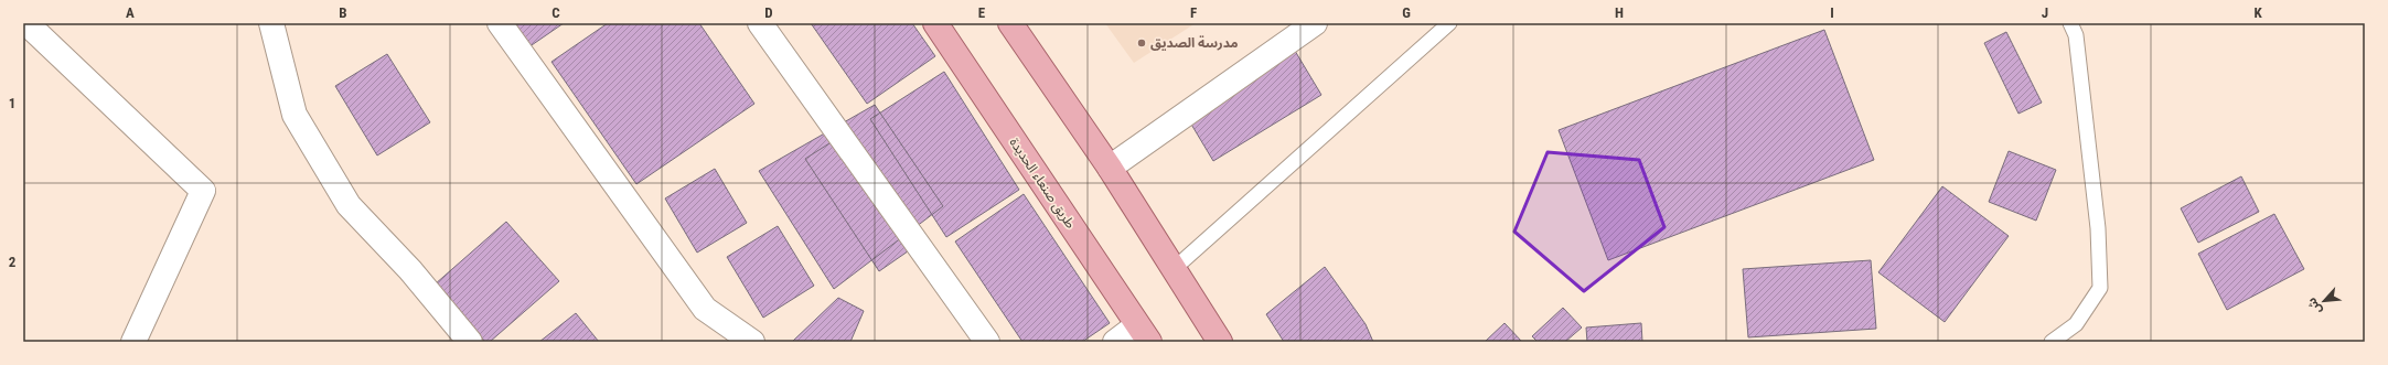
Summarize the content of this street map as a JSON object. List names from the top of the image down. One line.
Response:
{"streets":{"main road":["طريق صنعاء الحديدة"]},"places":["مدرسة الصديق"],"north":"bottom left","grid":{"columns":["A","B","C","D","E","F","G","H","I","J","K"],"rows":["1","2"]}}
